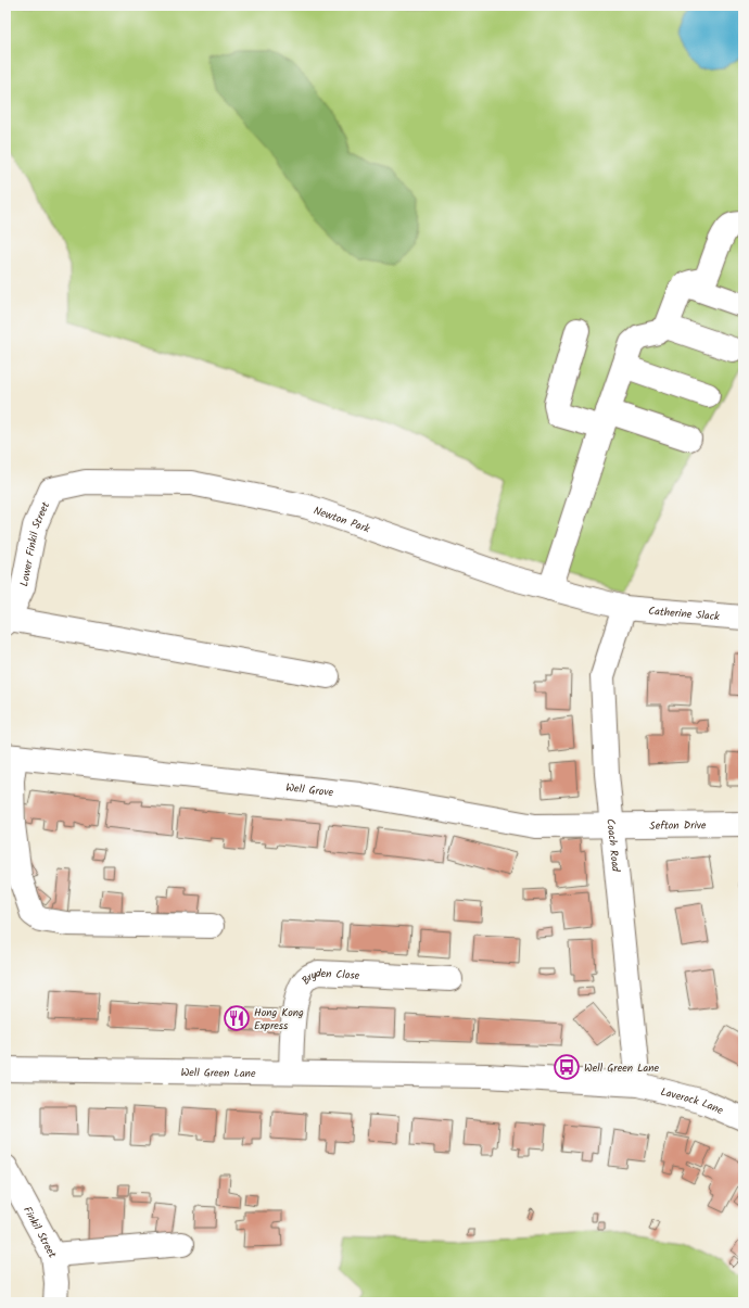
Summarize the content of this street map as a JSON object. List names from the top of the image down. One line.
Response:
{"streets":{"street":["Newton Park","Lower Finkil Street","Catherine Slack","Well Grove","Sefton Drive","Coach Road","Bryden Close","Well Green Lane","Laverock Lane","Finkil Street"]},"crossings":[["Newton Park","Lower Finkil Street"],["Newton Park","Catherine Slack"],["Newton Park","Coach Road"],["Catherine Slack","Coach Road"],["Well Grove","Sefton Drive"],["Well Grove","Coach Road"],["Sefton Drive","Coach Road"],["Coach Road","Well Green Lane"],["Coach Road","Laverock Lane"],["Bryden Close","Well Green Lane"],["Well Green Lane","Laverock Lane"]],"places":{"restaurant":["Hong Kong Express"],"bus stop":["Well Green Lane"]}}
